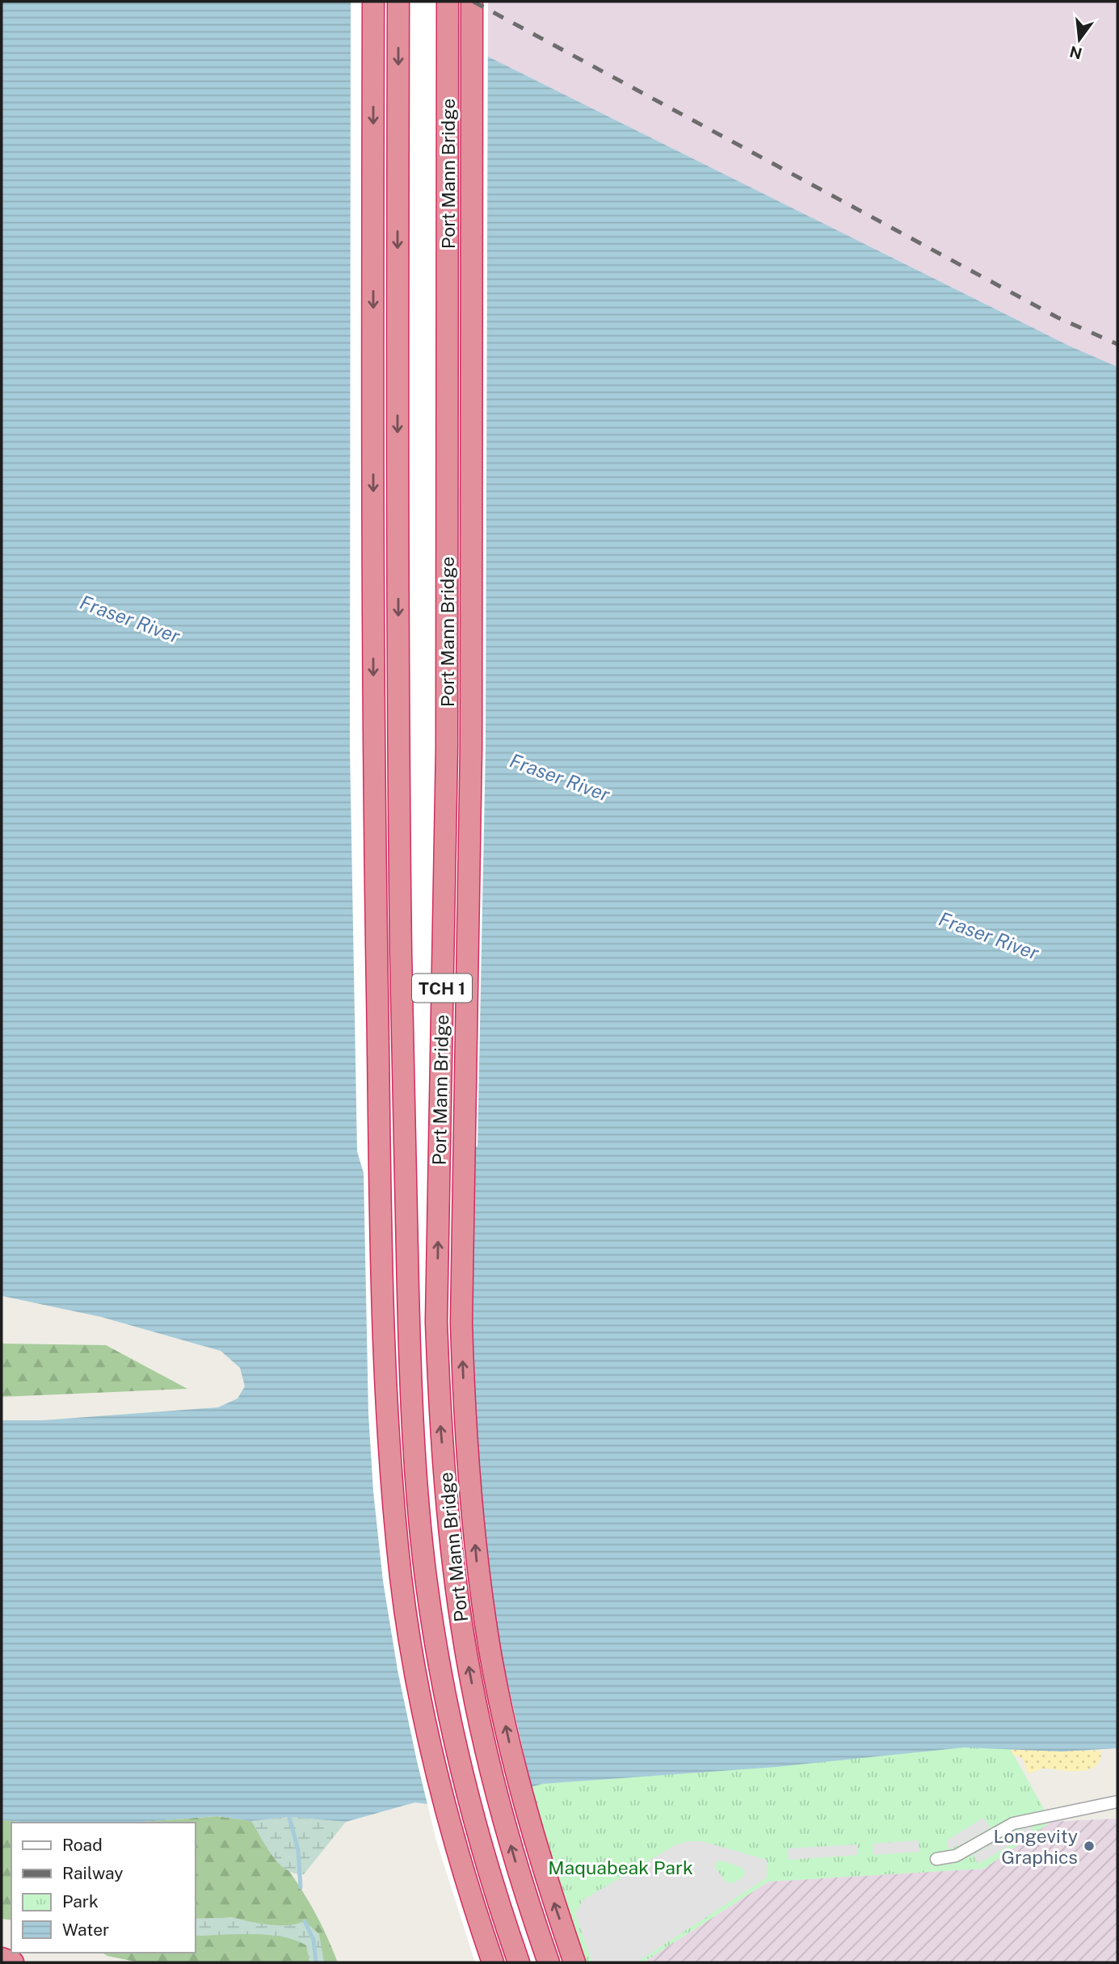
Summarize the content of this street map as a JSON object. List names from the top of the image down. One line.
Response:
{"streets":{"highway":["Port Mann Bridge","TCH 1"]},"water":["Fraser River"],"parks":["Maquabeak Park"],"places":["Longevity Graphics"],"legend":["Road","Railway","Park","Water"],"north":"bottom"}
